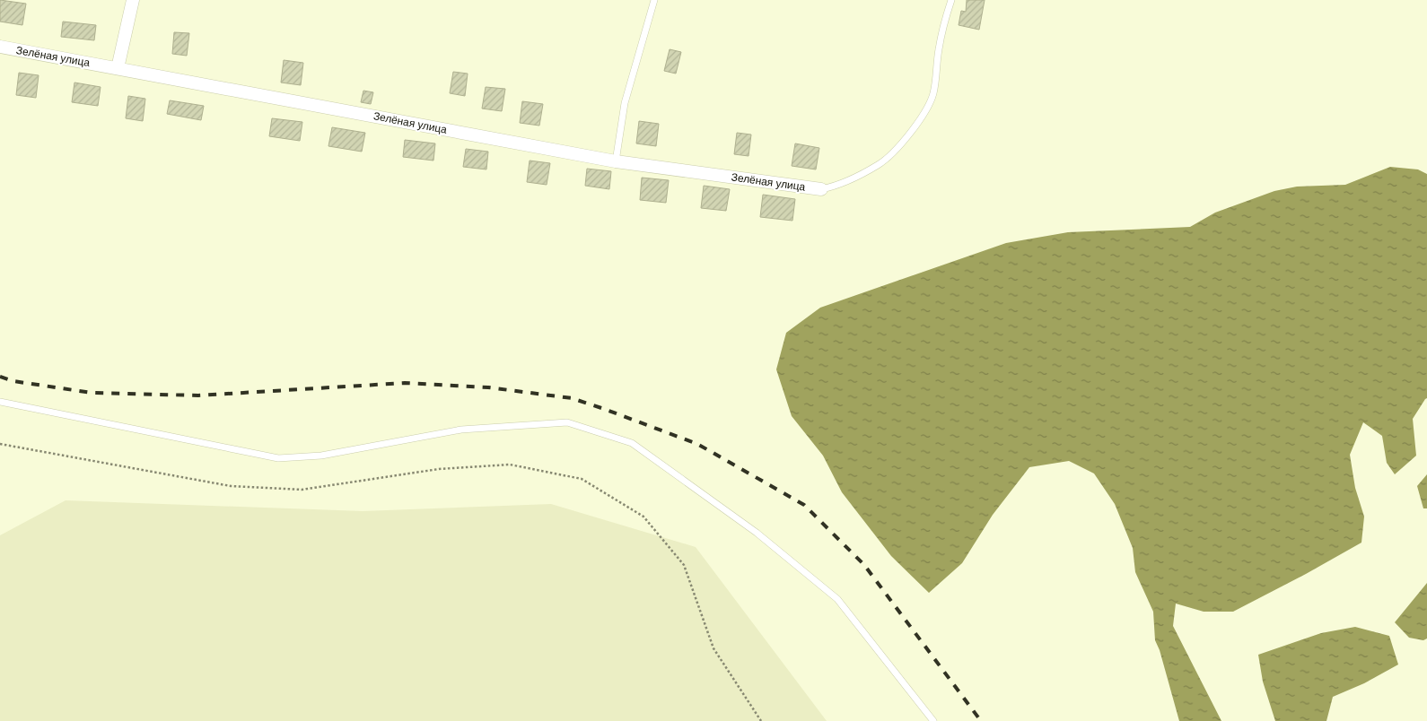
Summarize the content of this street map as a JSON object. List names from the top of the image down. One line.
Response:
{"streets":{"street":["Зелёная улица"]}}
